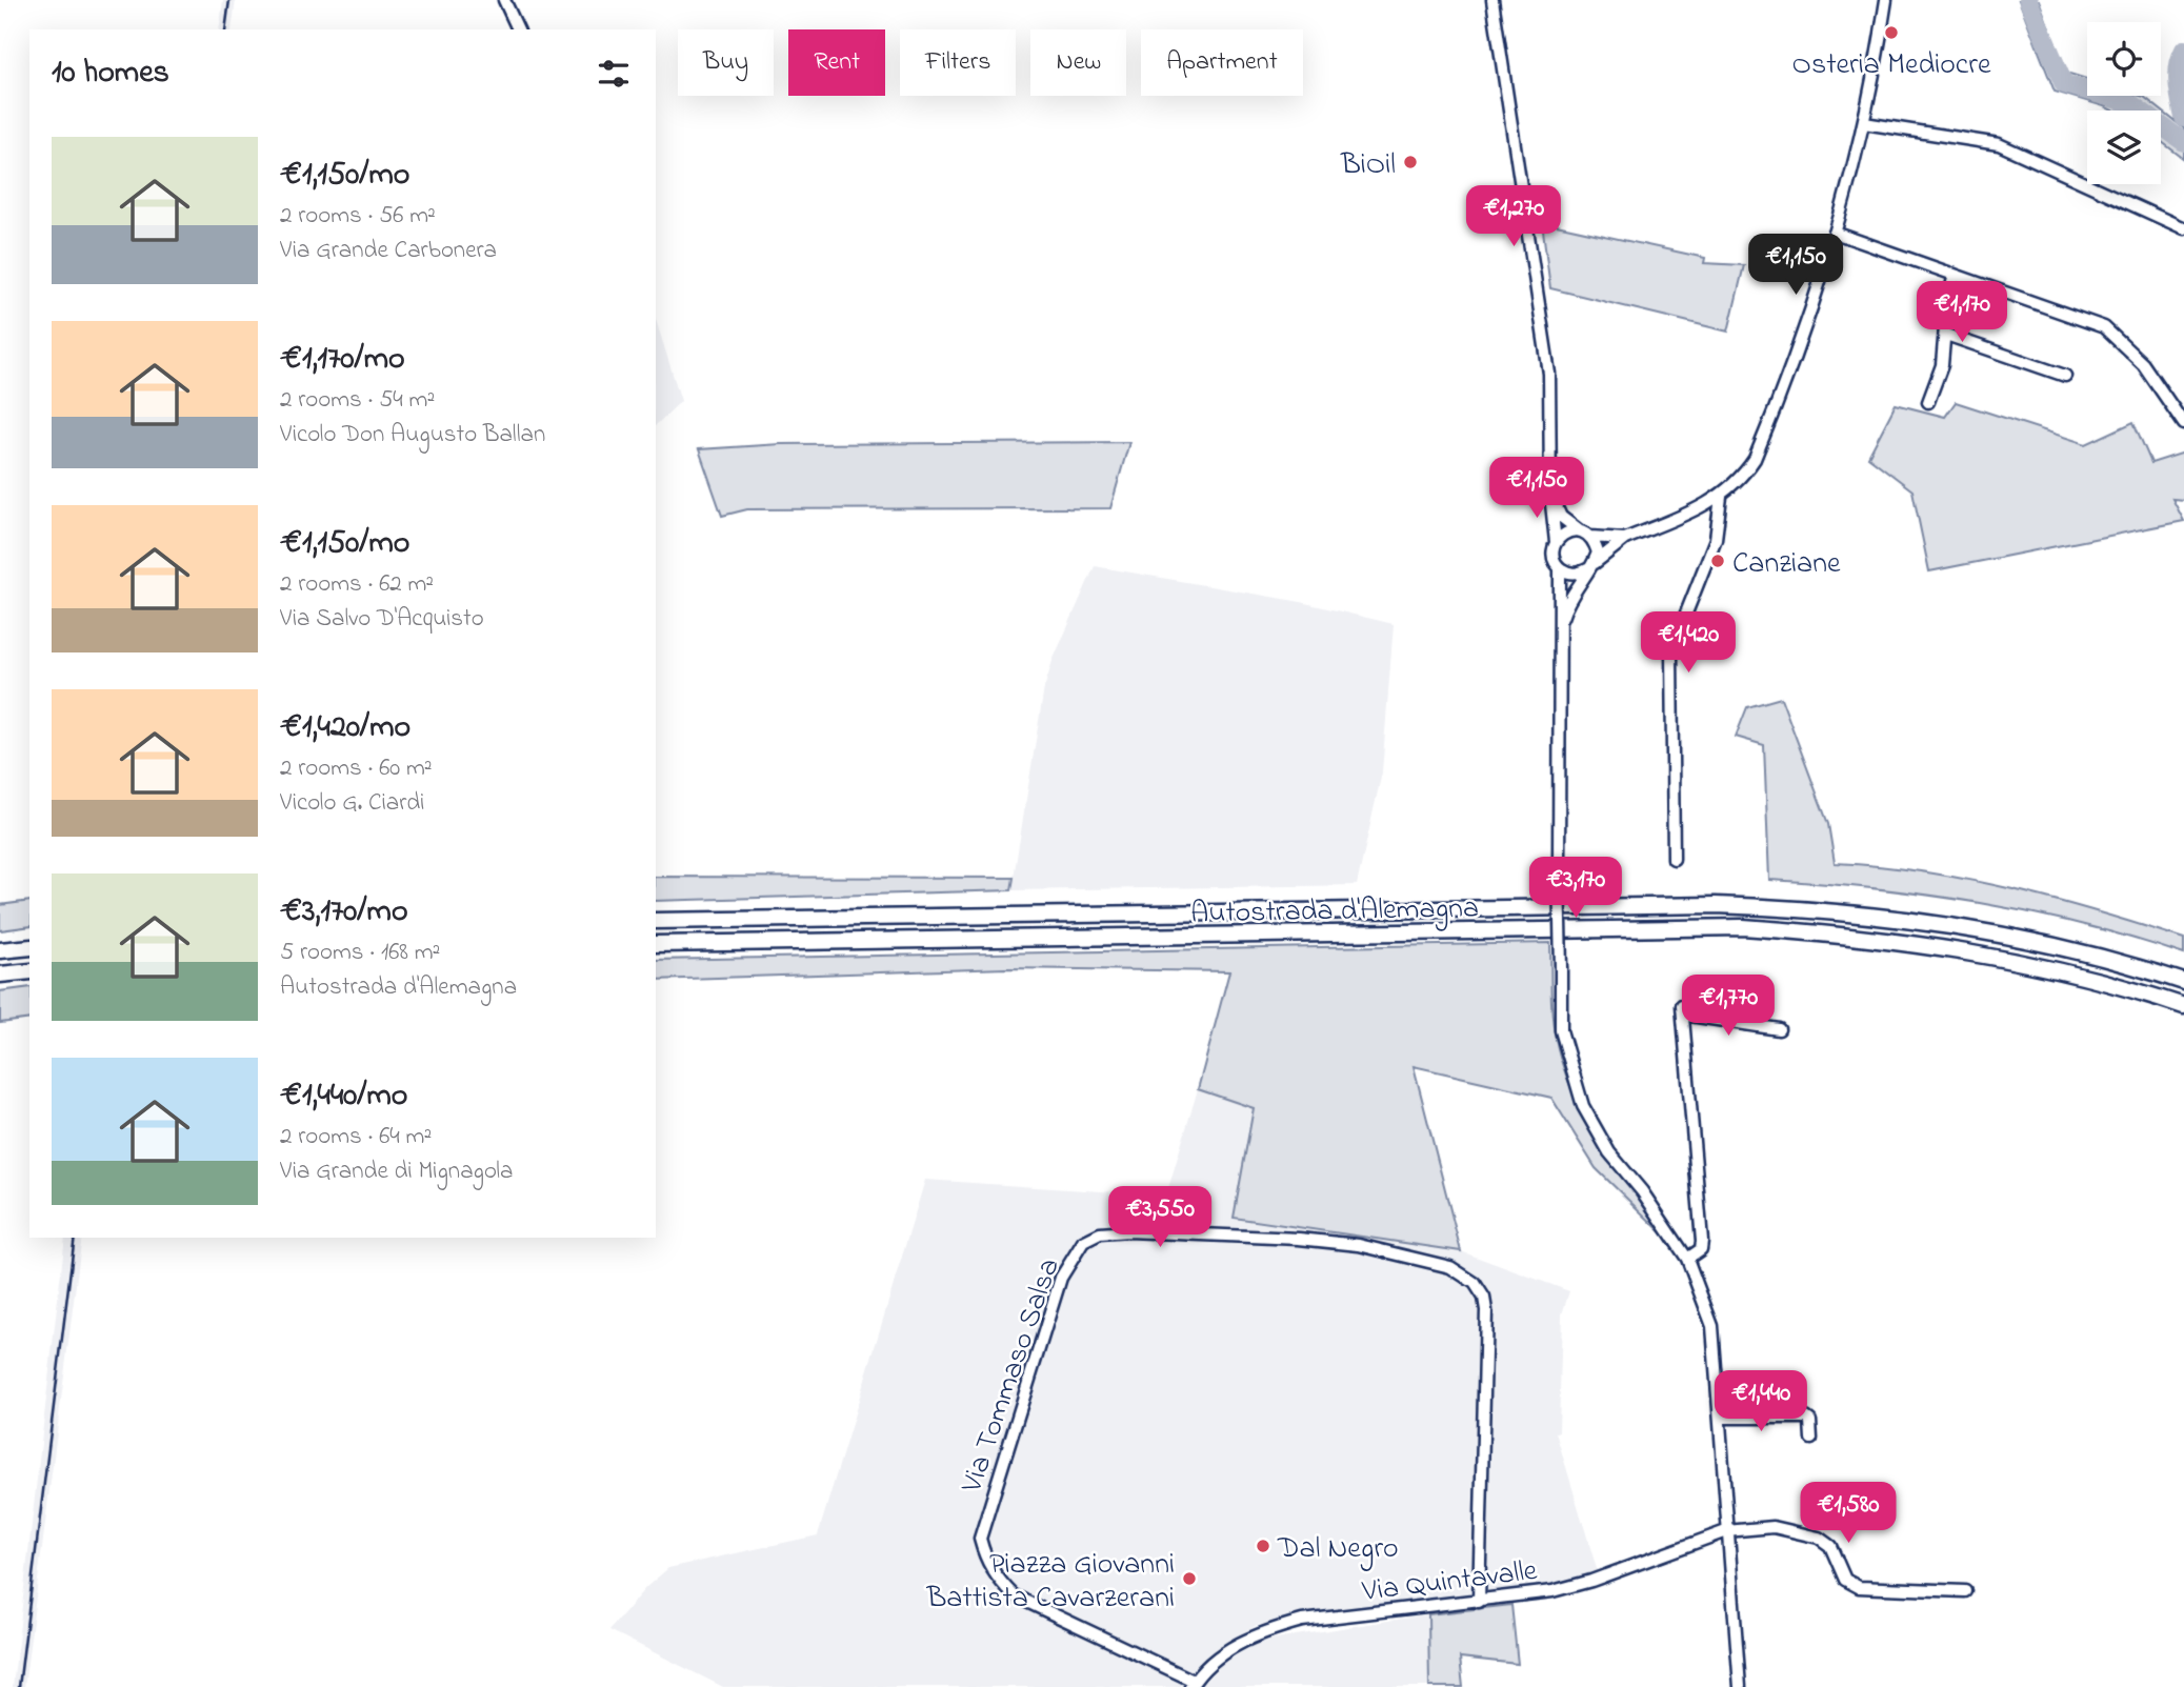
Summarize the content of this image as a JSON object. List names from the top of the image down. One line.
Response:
{"streets":{"highway":["Autostrada d'Alemagna"],"street":["Via Tommaso Salsa","Via Quintavalle"]},"crossings":[["Via Tommaso Salsa","Via Quintavalle"]],"places":["Osteria Mediocre","BiOil","Canziane","Dal Negro","Piazza Giovanni Battista Cavarzerani"],"page":{"chip":["Buy","Rent","Filters","New","Apartment"],"heading":"10 homes","list":[{"name":"€1,150/mo","note":"2 rooms · 56 m² · Via Grande Carbonera"},{"name":"€1,170/mo","note":"2 rooms · 54 m² · Vicolo Don Augusto Ballan"},{"name":"€1,150/mo","note":"2 rooms · 62 m² · Via Salvo D'Acquisto"},{"name":"€1,420/mo","note":"2 rooms · 60 m² · Vicolo G. Ciardi"},{"name":"€3,170/mo","note":"5 rooms · 168 m² · Autostrada d'Alemagna"},{"name":"€1,440/mo","note":"2 rooms · 64 m² · Via Grande di Mignagola"}],"price":["€1,270","€1,150","€1,170","€1,150","€1,420","€3,170","€1,770","€3,550","€1,440","€1,580"]}}
